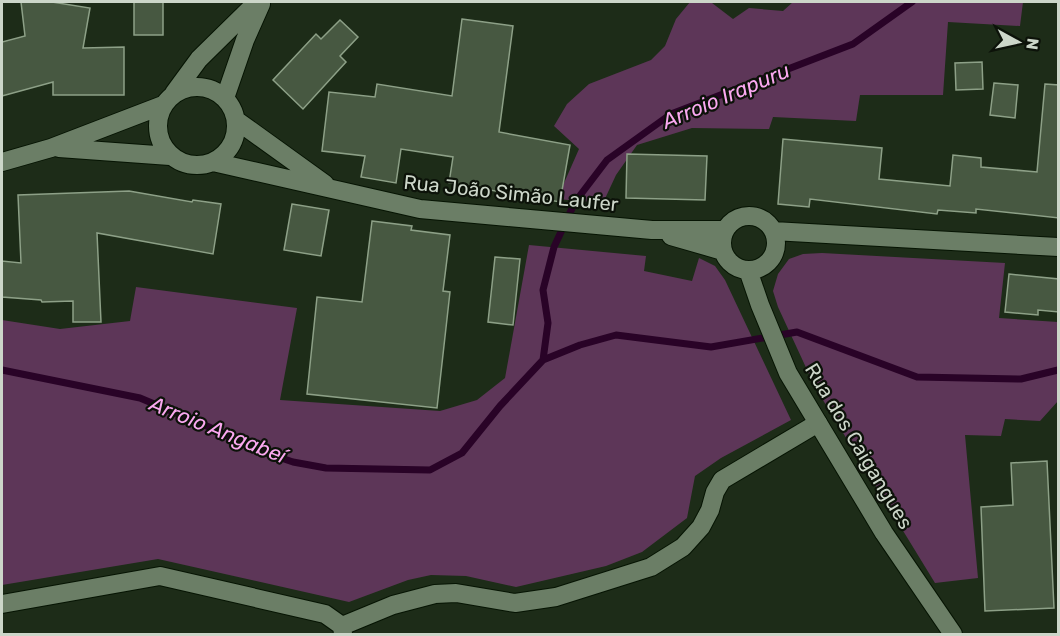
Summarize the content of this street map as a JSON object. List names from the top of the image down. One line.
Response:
{"streets":{"main road":["Rua João Simão Laufer","Rua dos Caigangues"]},"crossings":[["Rua João Simão Laufer","Rua dos Caigangues"]],"water":["Arroio Irapuru","Arroio Angabeí"],"north":"right"}
